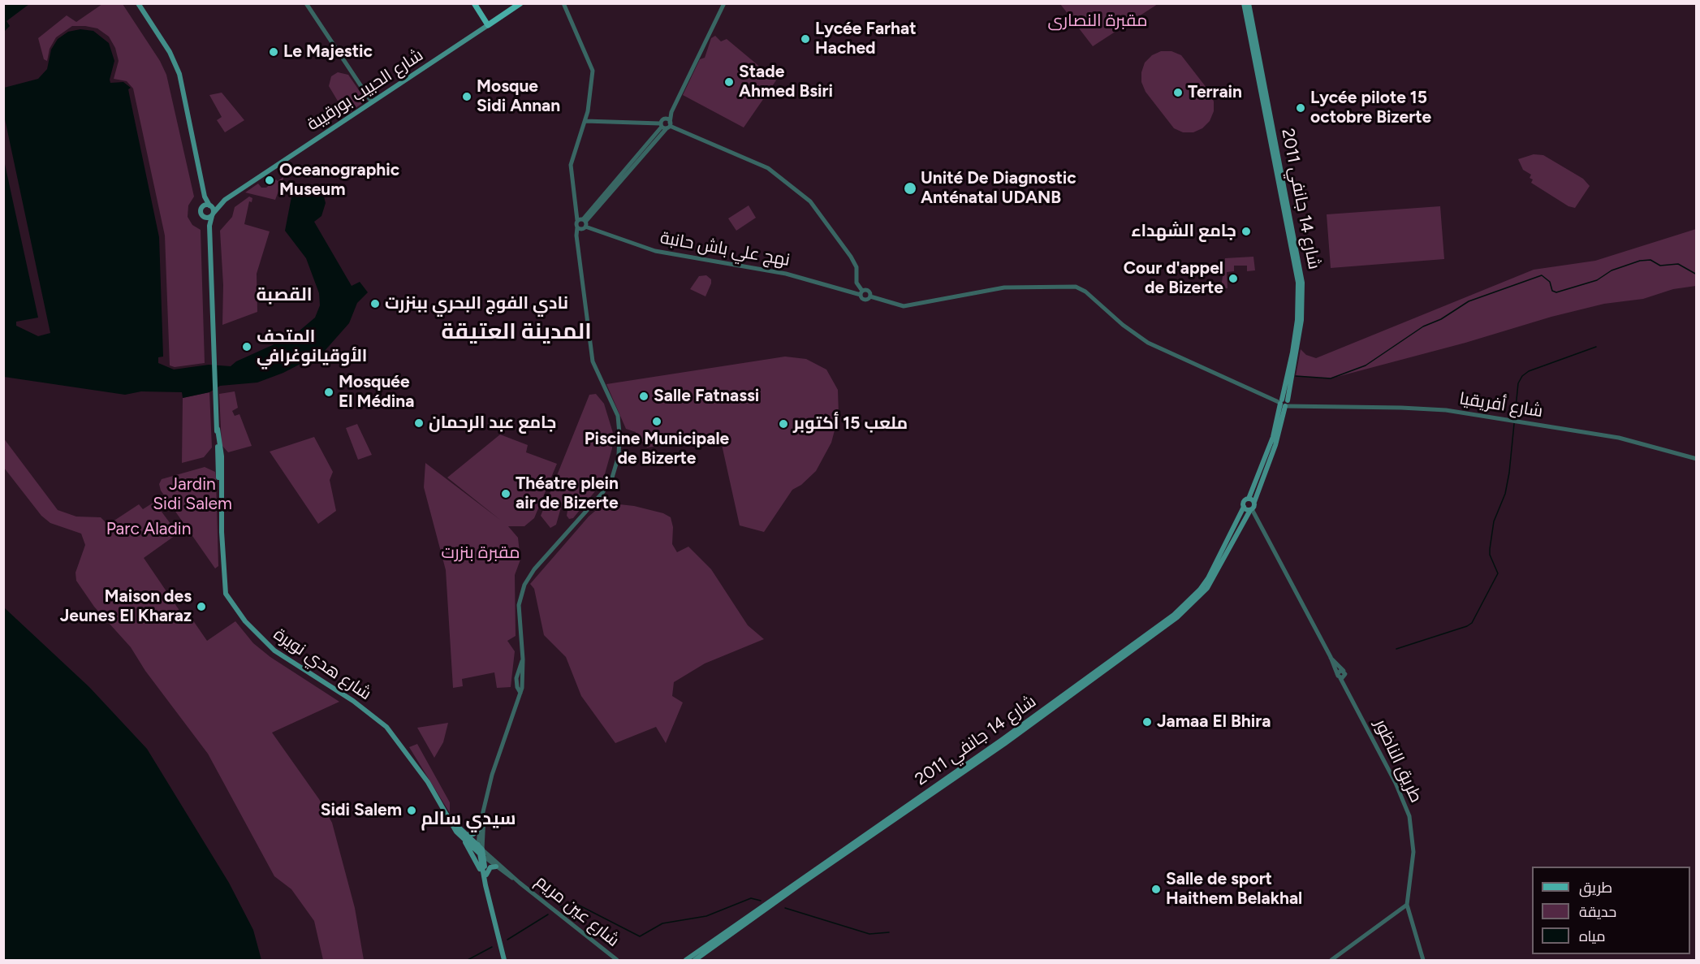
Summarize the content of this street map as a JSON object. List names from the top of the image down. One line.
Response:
{"streets":{"main road":["شارع الحبيب بورقيبة","شارع 14 جانفي 2011","شارع هدي نويرة","شارع عين مريم"],"street":["نهج علي باش حانبة","شارع أفريقيا","طريق الناظور"]},"crossings":[["شارع 14 جانفي 2011","شارع أفريقيا"],["شارع هدي نويرة","شارع عين مريم"]],"districts":["القصبة","المدينة العتيقة","سيدي سالم"],"parks":["مقبرة النصارى","Jardin Sidi Salem","Parc Aladin","مقبرة بنزرت"],"places":["Lycée Farhat Hached","Le Majestic","Stade Ahmed Bsiri","Terrain","Mosque Sidi Annan","Lycée pilote 15 octobre Bizerte","Oceanographic Museum","Unité De Diagnostic Anténatal UDANB","جامع الشهداء","Cour d'appel de Bizerte","نادي الفوج البحري ببنزرت","المتحف الأوقيانوغرافي","Mosquée El Médina","Salle Fatnassi","Piscine Municipale de Bizerte","جامع عبد الرحمان","ملعب 15 أكتوبر","Théatre plein air de Bizerte","Maison des Jeunes El Kharaz","Jamaa El Bhira","Sidi Salem","Salle de sport Haithem Belakhal"],"legend":["طريق","حديقة","مياه"]}
